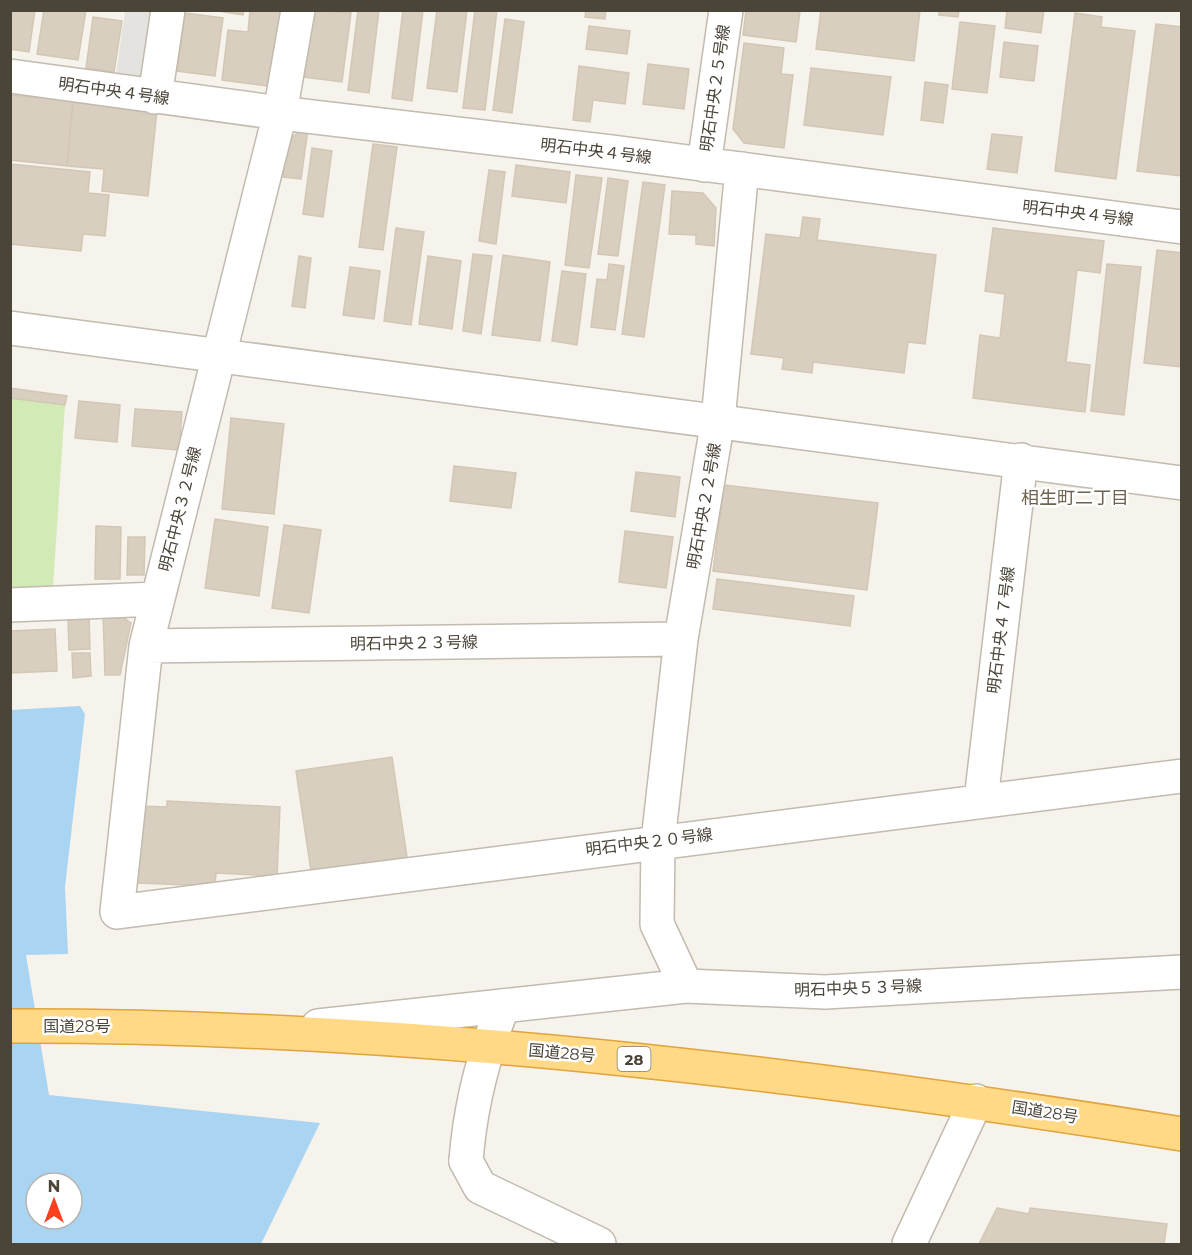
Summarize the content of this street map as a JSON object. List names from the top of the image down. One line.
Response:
{"streets":{"highway":["国道28号","28"],"street":["明石中央２５号線","明石中央４号線","明石中央２２号線","明石中央３２号線","明石中央４７号線","明石中央２３号線","明石中央２０号線","明石中央５３号線"]},"crossings":[["明石中央２５号線","明石中央４号線"],["明石中央４号線","明石中央２２号線"],["明石中央４号線","明石中央３２号線"],["明石中央２２号線","明石中央２３号線"],["明石中央２２号線","明石中央２０号線"],["明石中央３２号線","明石中央２３号線"],["明石中央３２号線","明石中央２０号線"],["明石中央４７号線","明石中央２０号線"],["明石中央５３号線","国道28号"]],"districts":["相生町二丁目"],"north":"top"}
